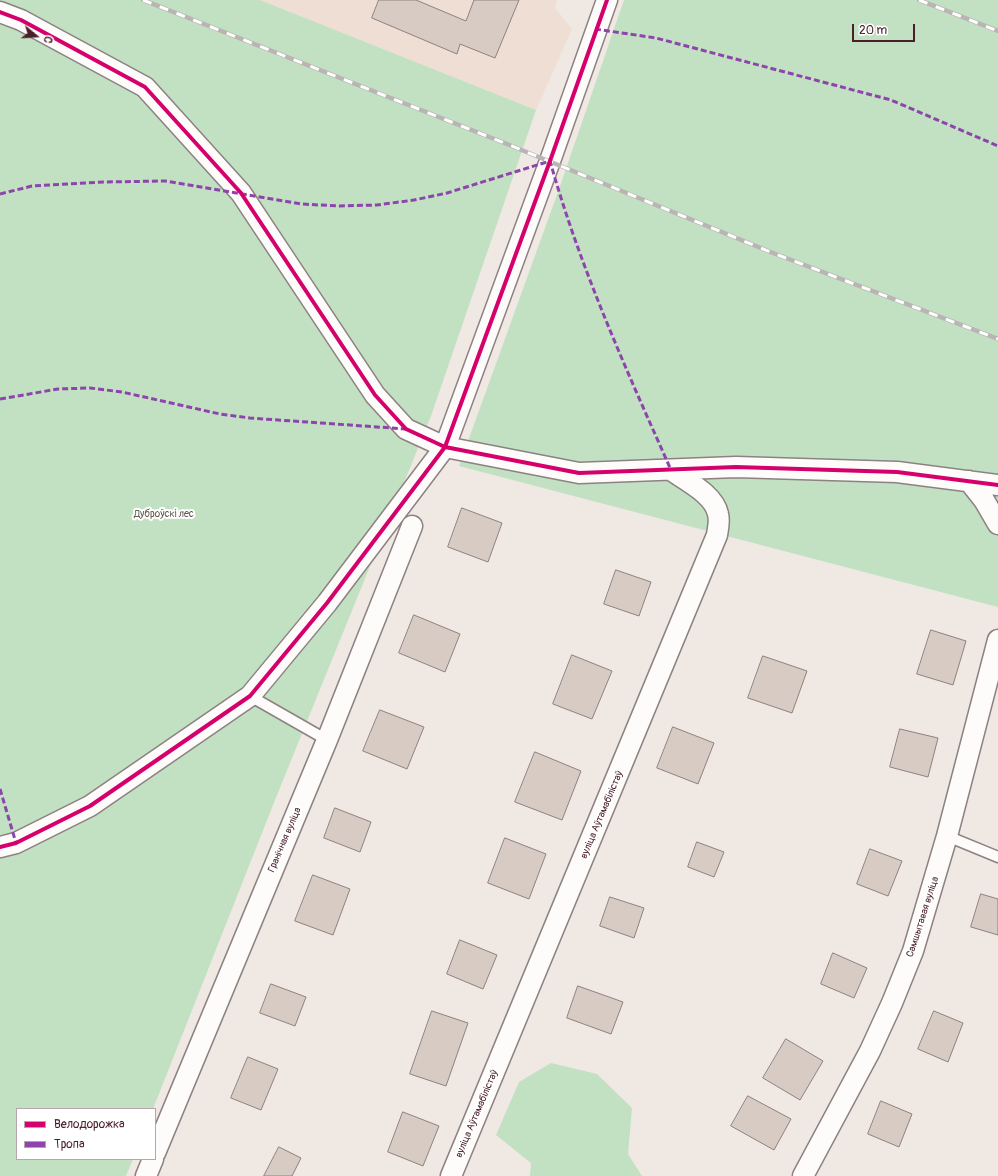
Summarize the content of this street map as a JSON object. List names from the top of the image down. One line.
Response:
{"streets":{"street":["вуліца Аўтамабілістаў","Гранічная вуліца","Самшытавая вуліца"]},"parks":["Дуброўскі лес"],"legend":["Велодорожка","Тропа"],"scale_bar":"20 m","north":"right"}
